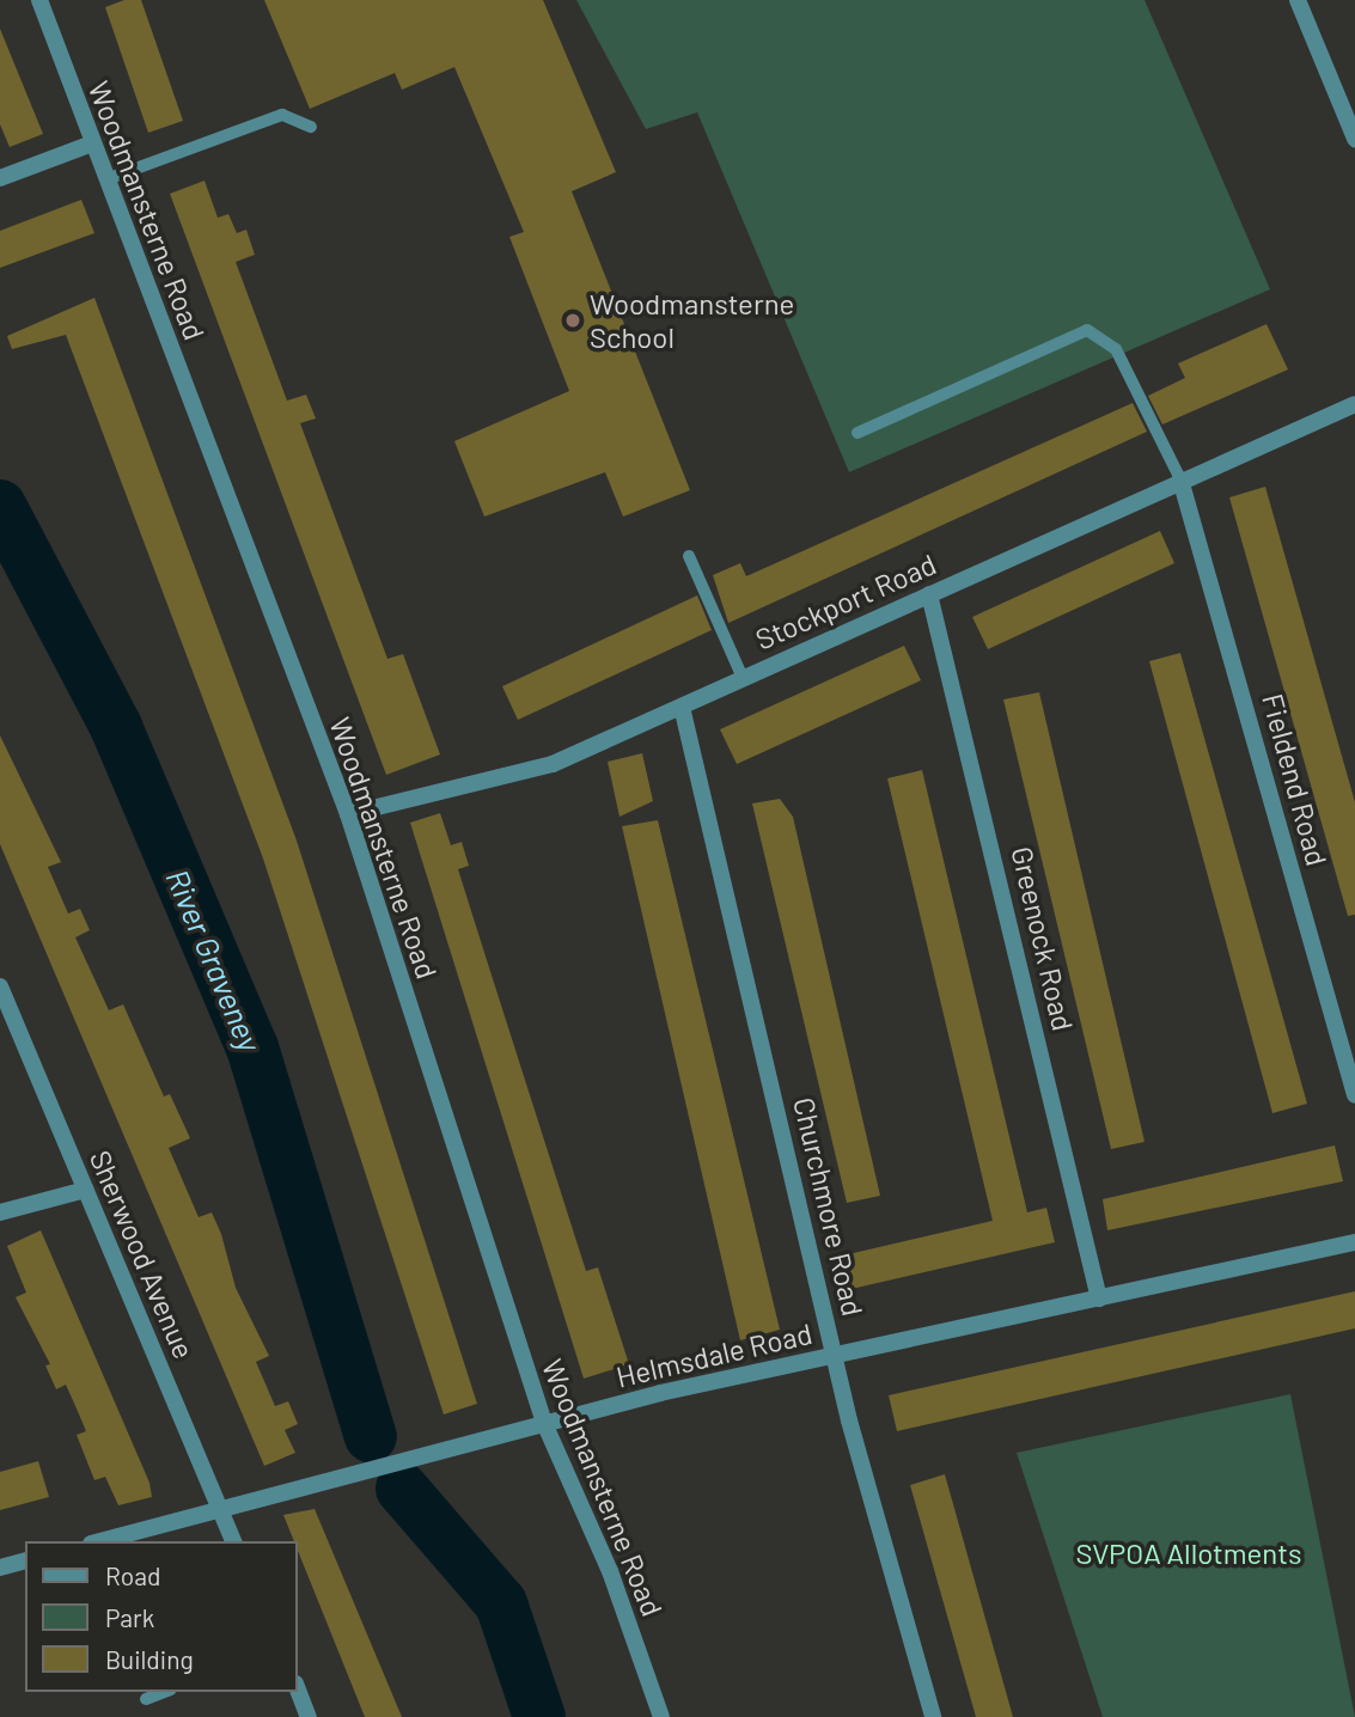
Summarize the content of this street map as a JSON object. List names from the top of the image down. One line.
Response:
{"streets":{"street":["Woodmansterne Road","Stockport Road","Fieldend Road","Greenock Road","Churchmore Road","Sherwood Avenue","Helmsdale Road"]},"crossings":[["Woodmansterne Road","Stockport Road"],["Woodmansterne Road","Helmsdale Road"],["Stockport Road","Fieldend Road"],["Stockport Road","Greenock Road"],["Stockport Road","Churchmore Road"],["Greenock Road","Helmsdale Road"],["Churchmore Road","Helmsdale Road"],["Sherwood Avenue","Helmsdale Road"]],"water":["River Graveney"],"parks":["SVPOA Allotments"],"places":["Woodmansterne School"],"legend":["Road","Park","Building"]}
